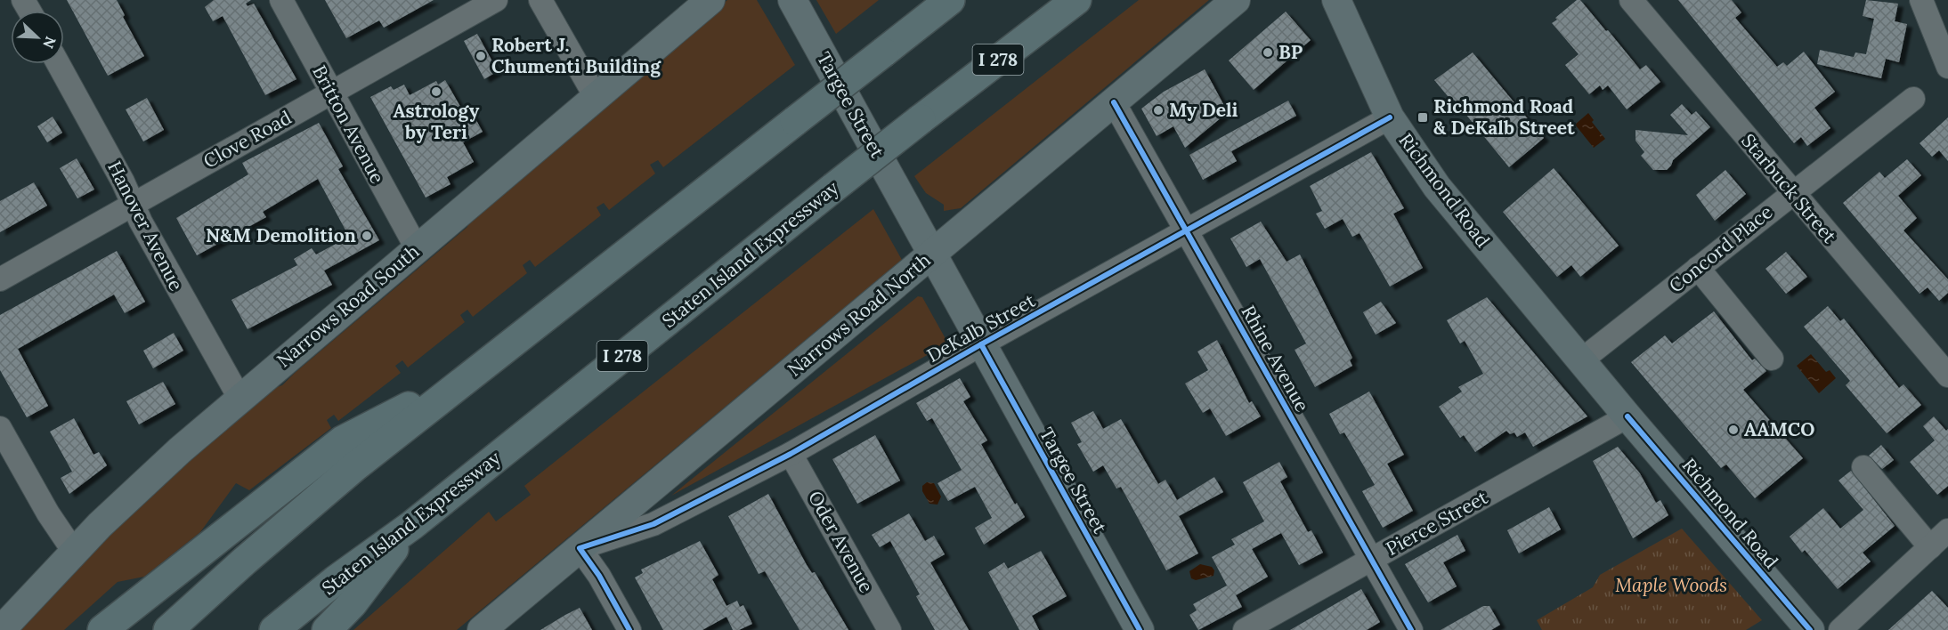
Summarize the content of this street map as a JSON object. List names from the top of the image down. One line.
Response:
{"streets":{"highway":["I 278","Staten Island Expressway"],"main road":["Targee Street","Richmond Road","Narrows Road South","Narrows Road North"],"street":["Britton Avenue","Clove Road","Starbuck Street","Hanover Avenue","Concord Place","DeKalb Street","Rhine Avenue","Pierce Street","Oder Avenue"]},"crossings":[["Targee Street","Narrows Road North"],["Targee Street","DeKalb Street"],["Britton Avenue","Clove Road"],["Britton Avenue","Narrows Road South"],["Clove Road","Hanover Avenue"],["Starbuck Street","Concord Place"],["Richmond Road","Concord Place"],["Richmond Road","DeKalb Street"],["Richmond Road","Pierce Street"],["Hanover Avenue","Narrows Road South"],["Narrows Road North","DeKalb Street"],["Narrows Road North","Rhine Avenue"],["DeKalb Street","Rhine Avenue"],["DeKalb Street","Oder Avenue"],["Rhine Avenue","Pierce Street"]],"parks":["Maple Woods"],"places":{"other":["BP","Robert J. Chumenti Building","Astrology by Teri","My Deli","N&M Demolition","AAMCO"],"transit":["Richmond Road & DeKalb Street"]},"north":"bottom right"}
